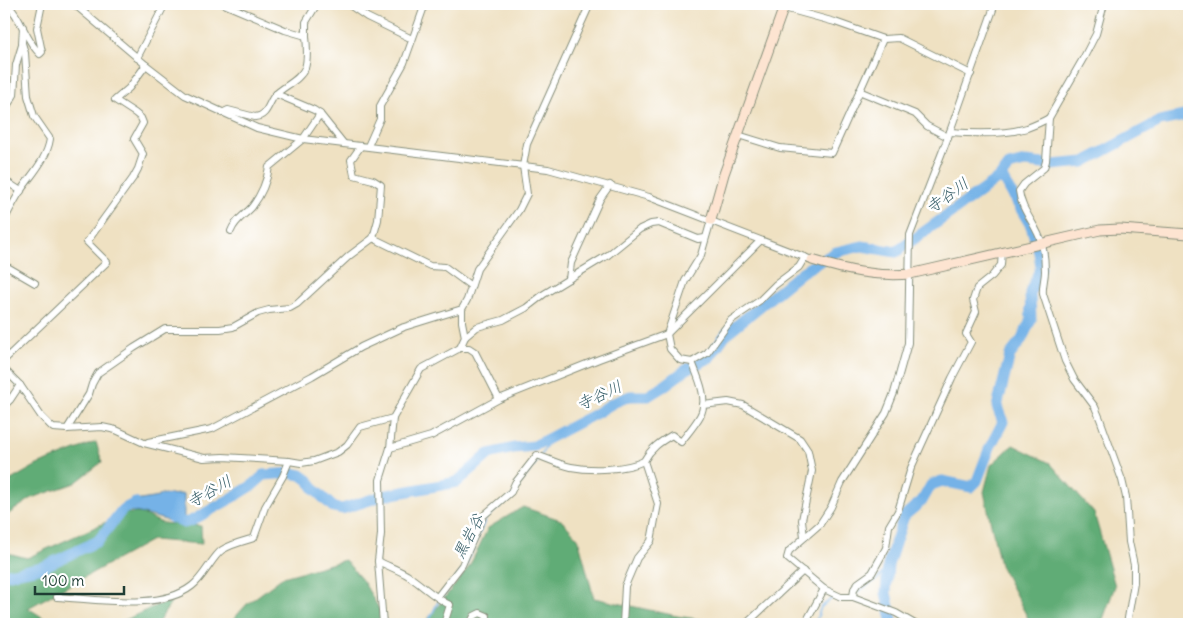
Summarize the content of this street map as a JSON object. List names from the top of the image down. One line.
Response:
{"water":["寺谷川","黒岩谷"],"scale_bar":"100 m"}
